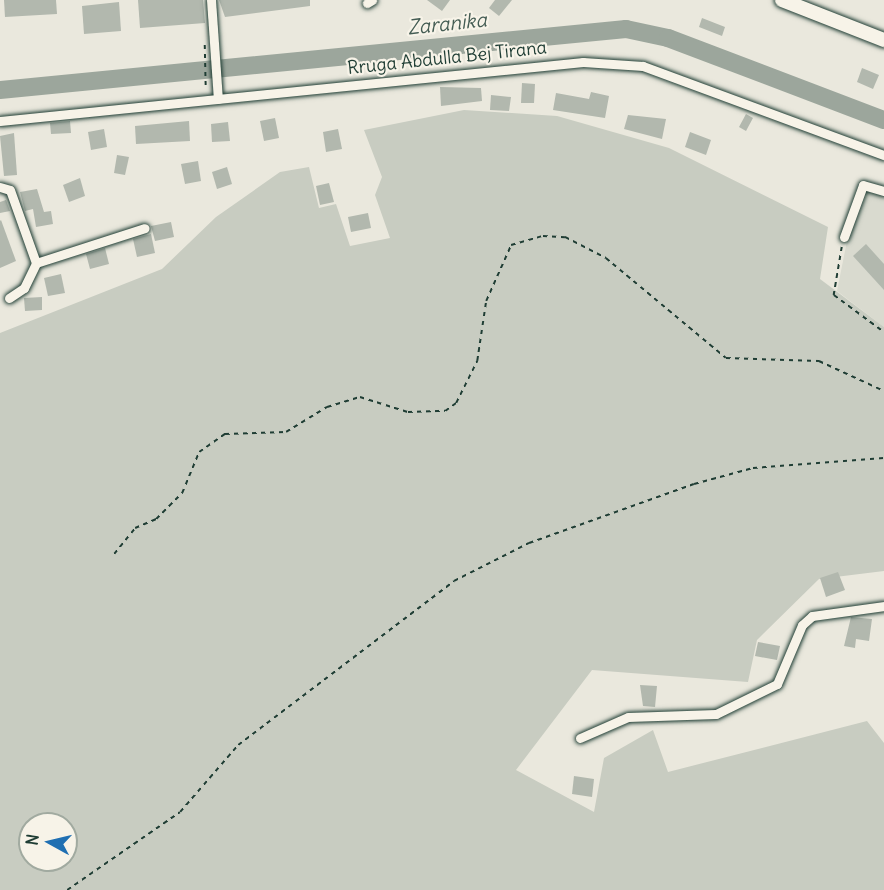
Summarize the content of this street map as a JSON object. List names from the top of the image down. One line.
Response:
{"streets":{"street":["Rruga Abdulla Bej Tirana"]},"water":["Zaranika"],"north":"left"}
